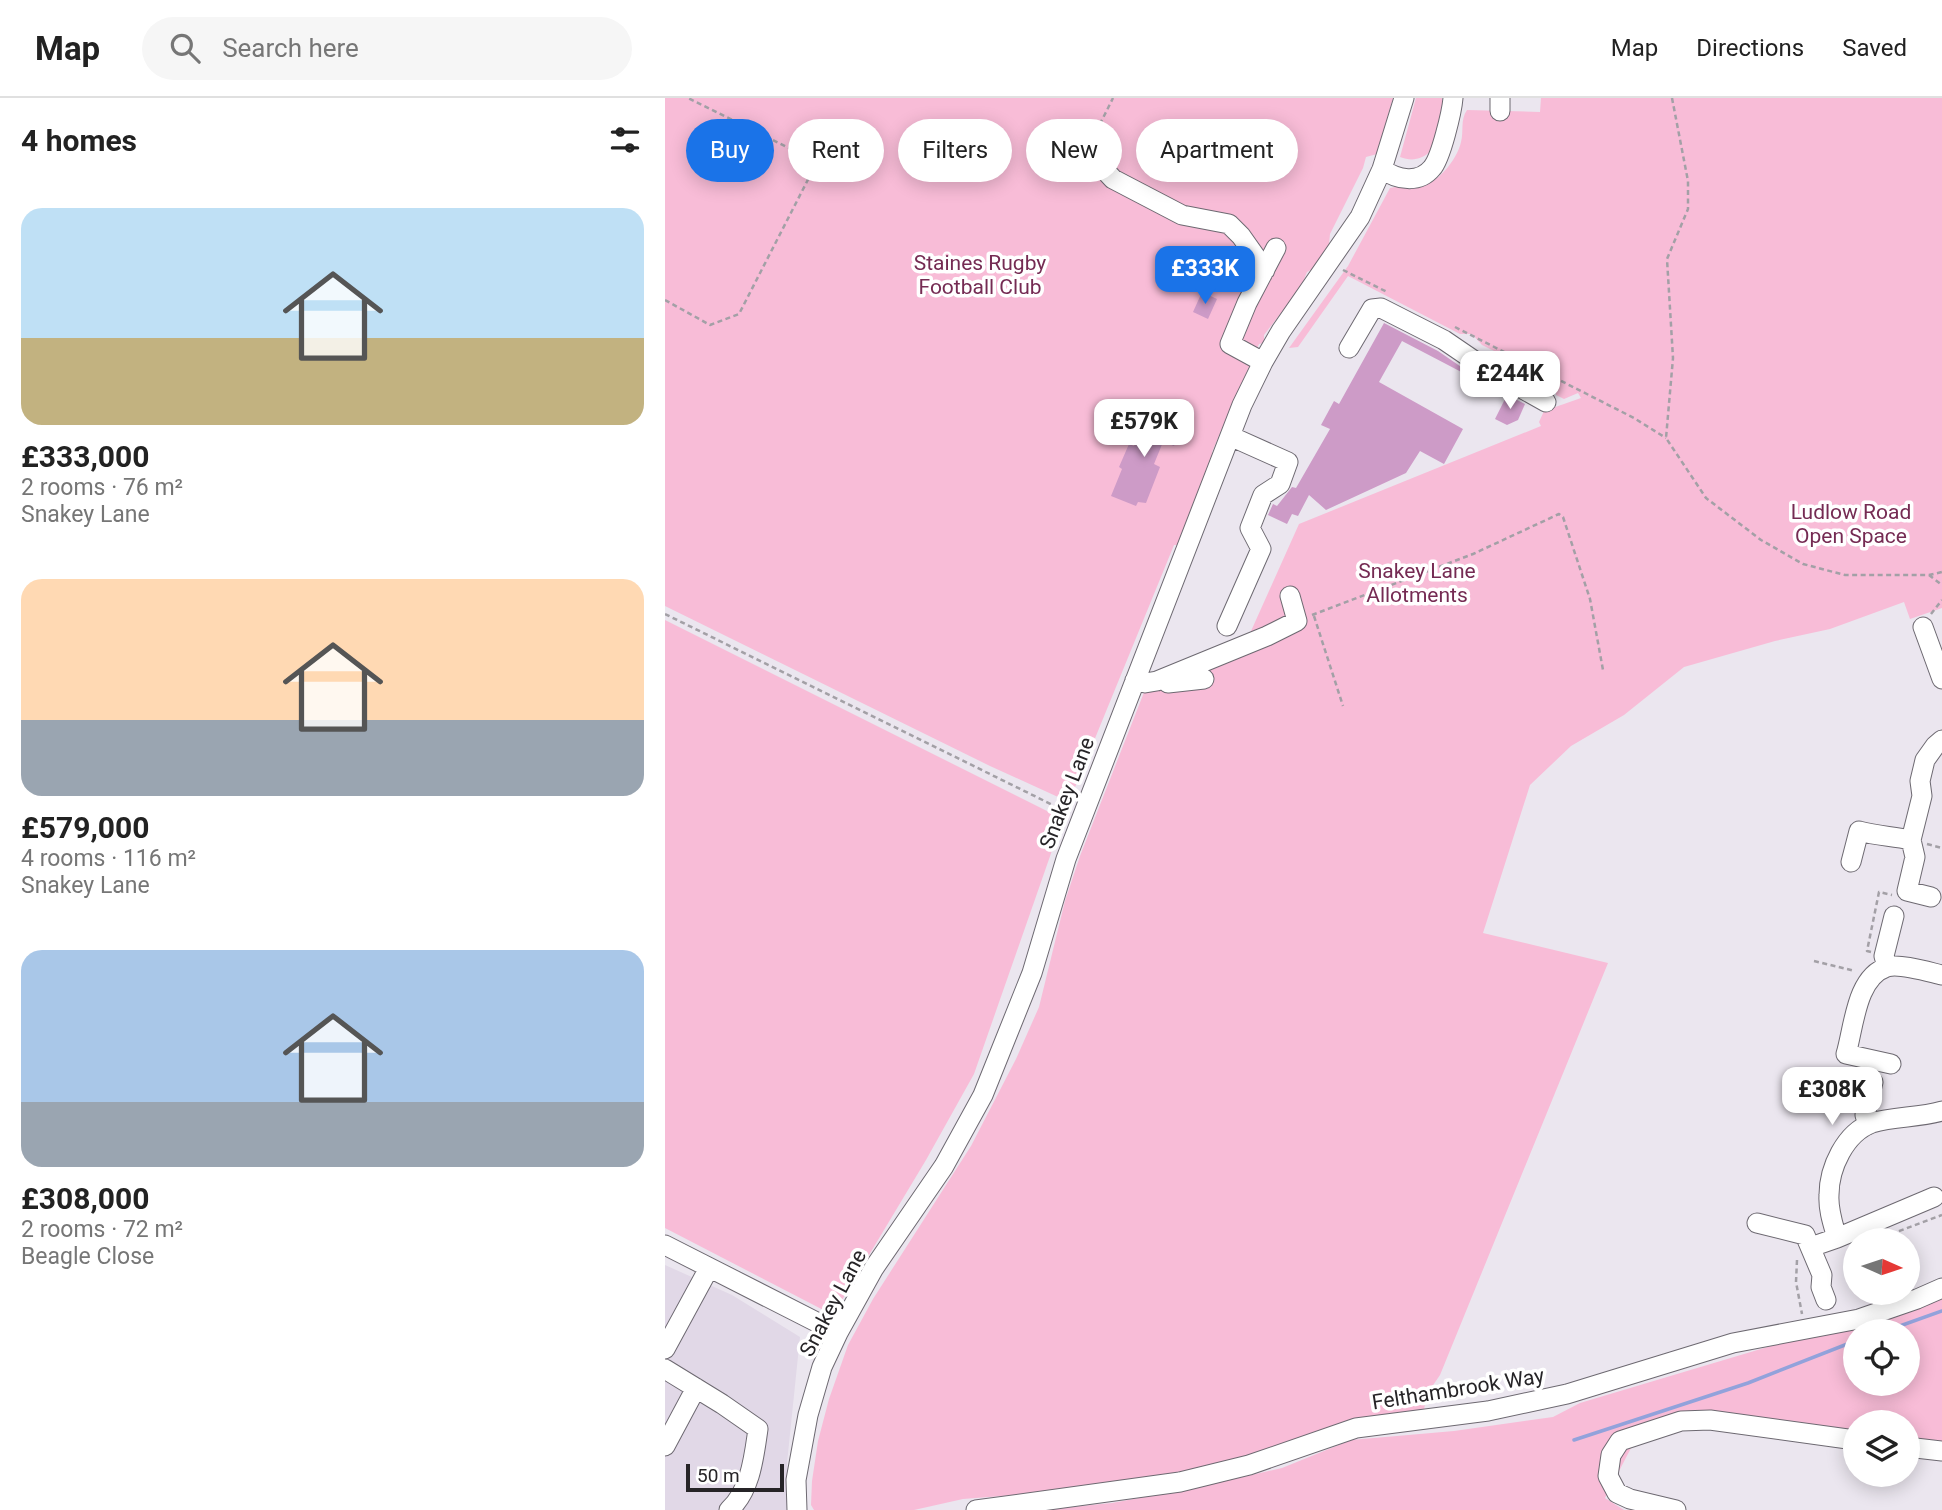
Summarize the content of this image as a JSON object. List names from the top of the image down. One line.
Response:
{"streets":{"street":["Snakey Lane","Felthambrook Way"]},"parks":["Staines Rugby Football Club","Ludlow Road Open Space","Snakey Lane Allotments"],"scale_bar":"50 m","north":"right","page":{"header":"Map","search":"Search here","nav":["Map","Directions","Saved"],"heading":"4 homes","chip":["Buy","Rent","Filters","New","Apartment"],"list":[{"name":"£333,000","note":"2 rooms · 76 m² · Snakey Lane"},{"name":"£579,000","note":"4 rooms · 116 m² · Snakey Lane"},{"name":"£308,000","note":"2 rooms · 72 m² · Beagle Close"}],"price":["£333K","£244K","£579K","£308K"],"scale":"50 m"}}
